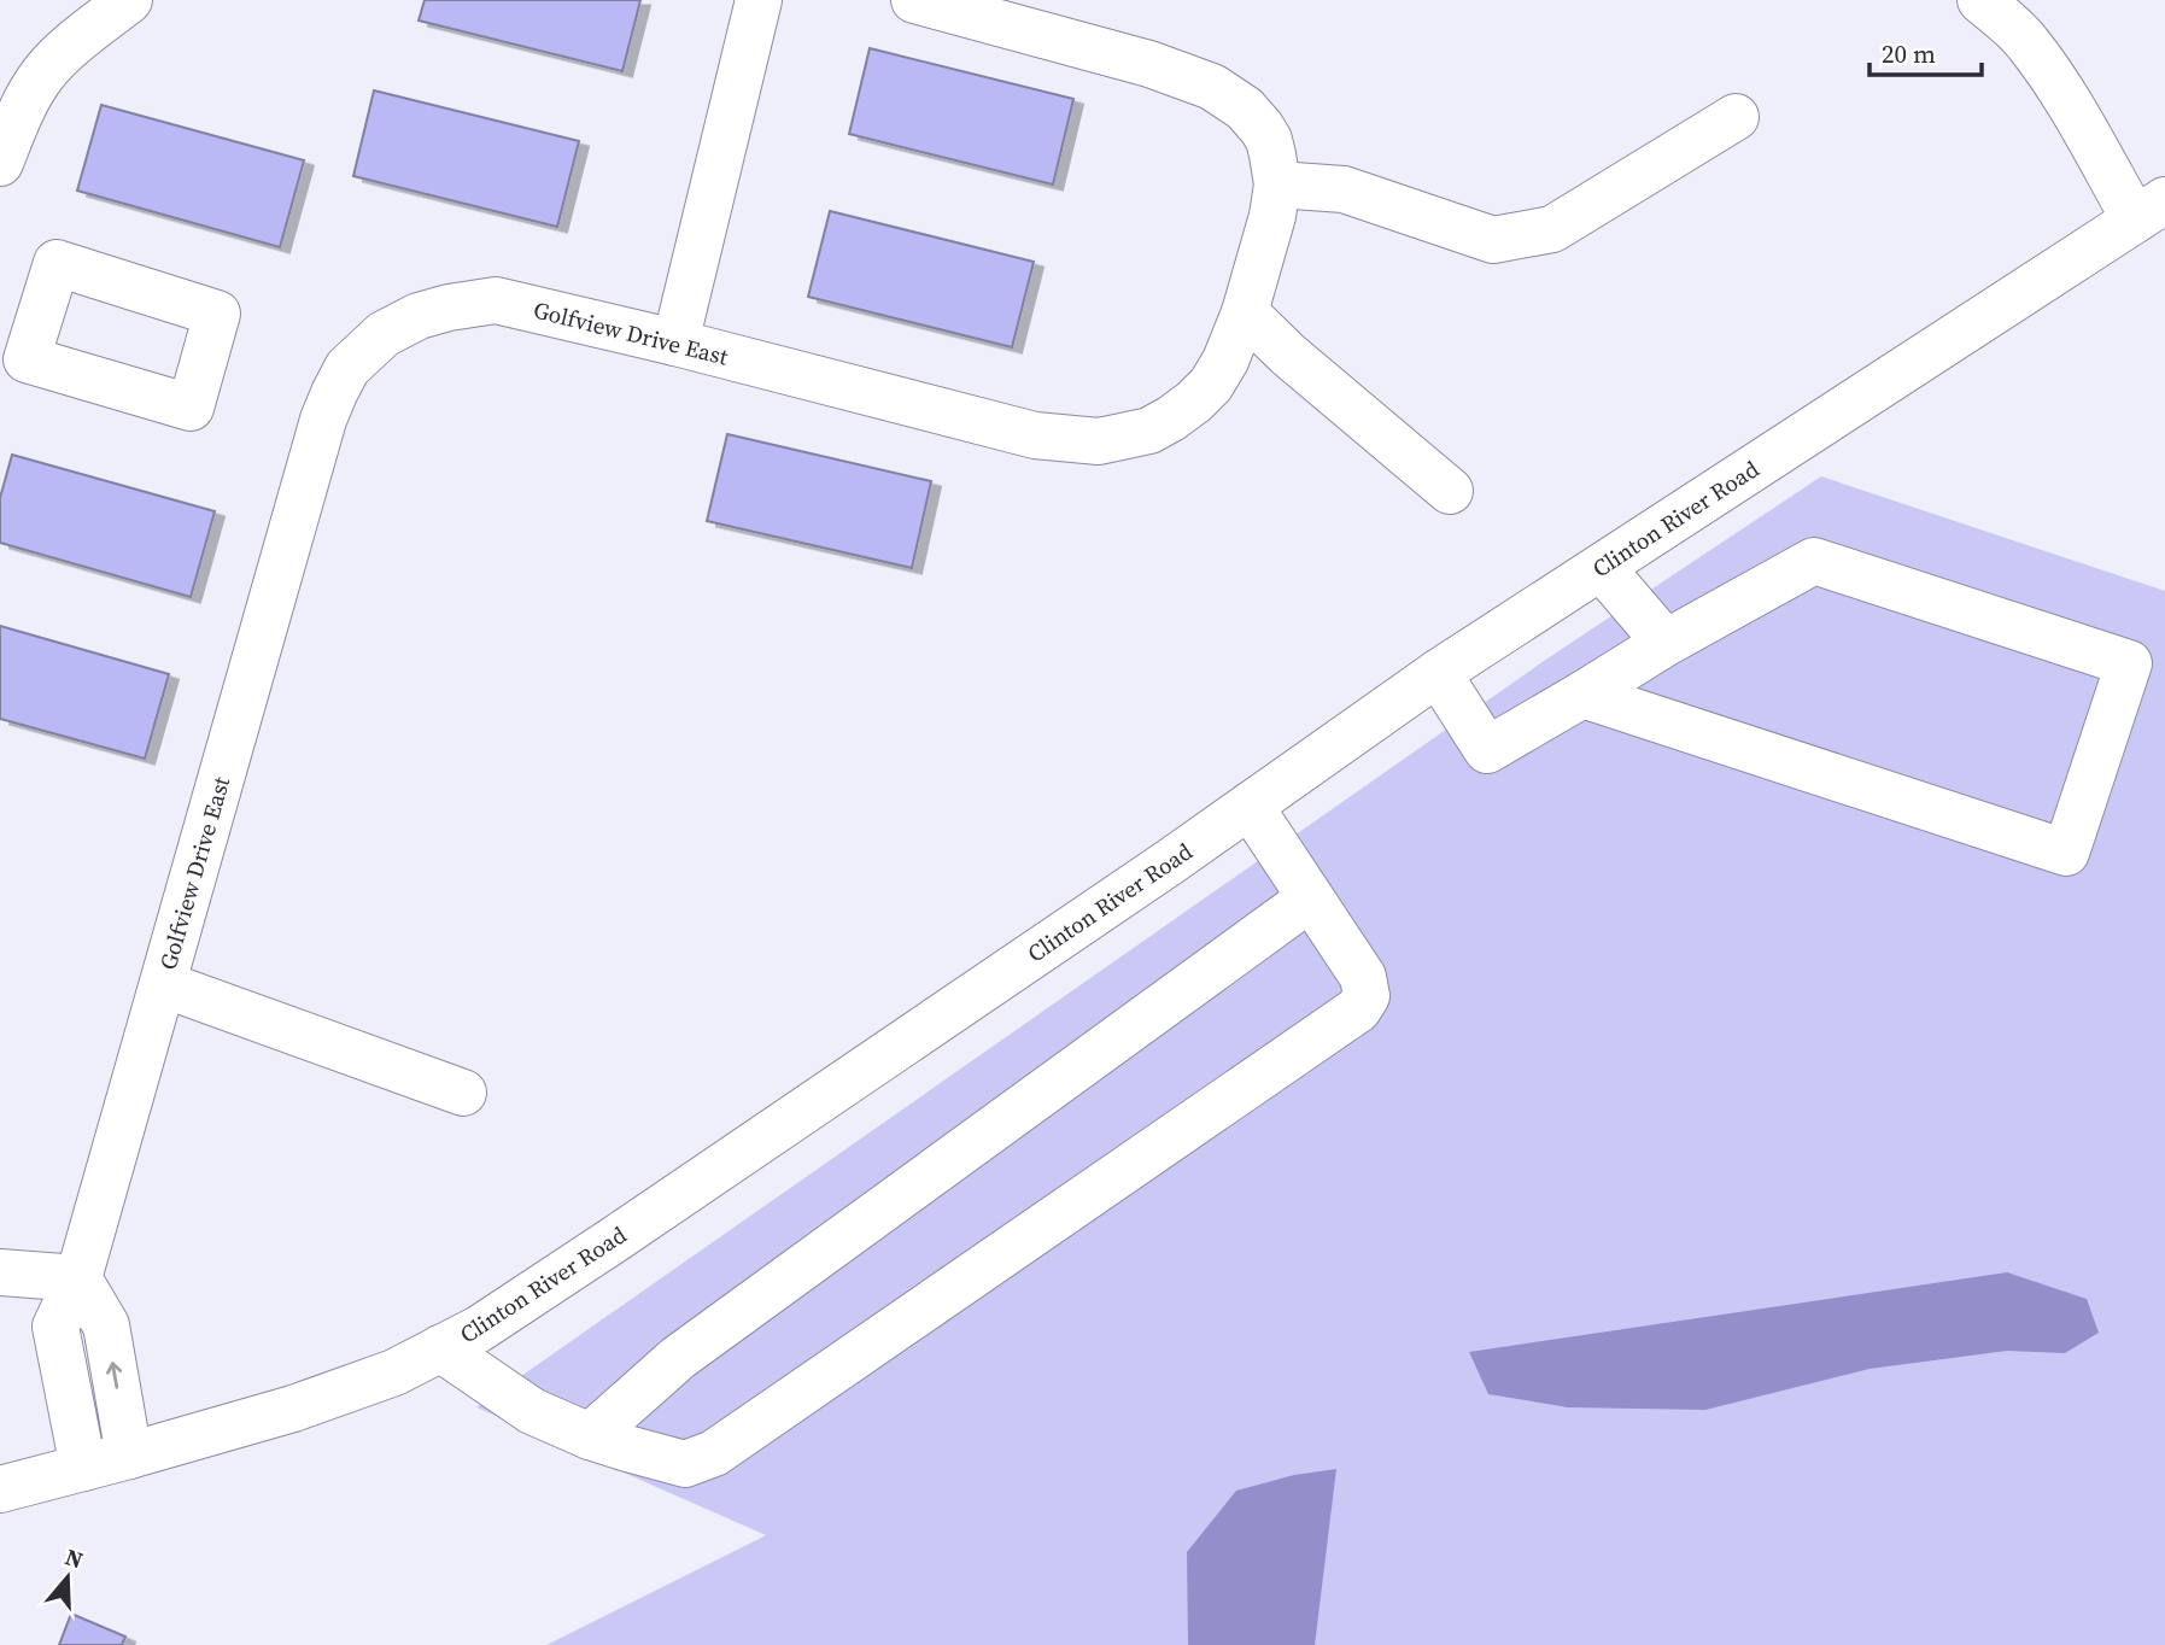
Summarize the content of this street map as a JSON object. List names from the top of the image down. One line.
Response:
{"streets":{"street":["Golfview Drive East","Clinton River Road"]},"crossings":[["Golfview Drive East","Clinton River Road"]],"scale_bar":"20 m","north":"top"}
